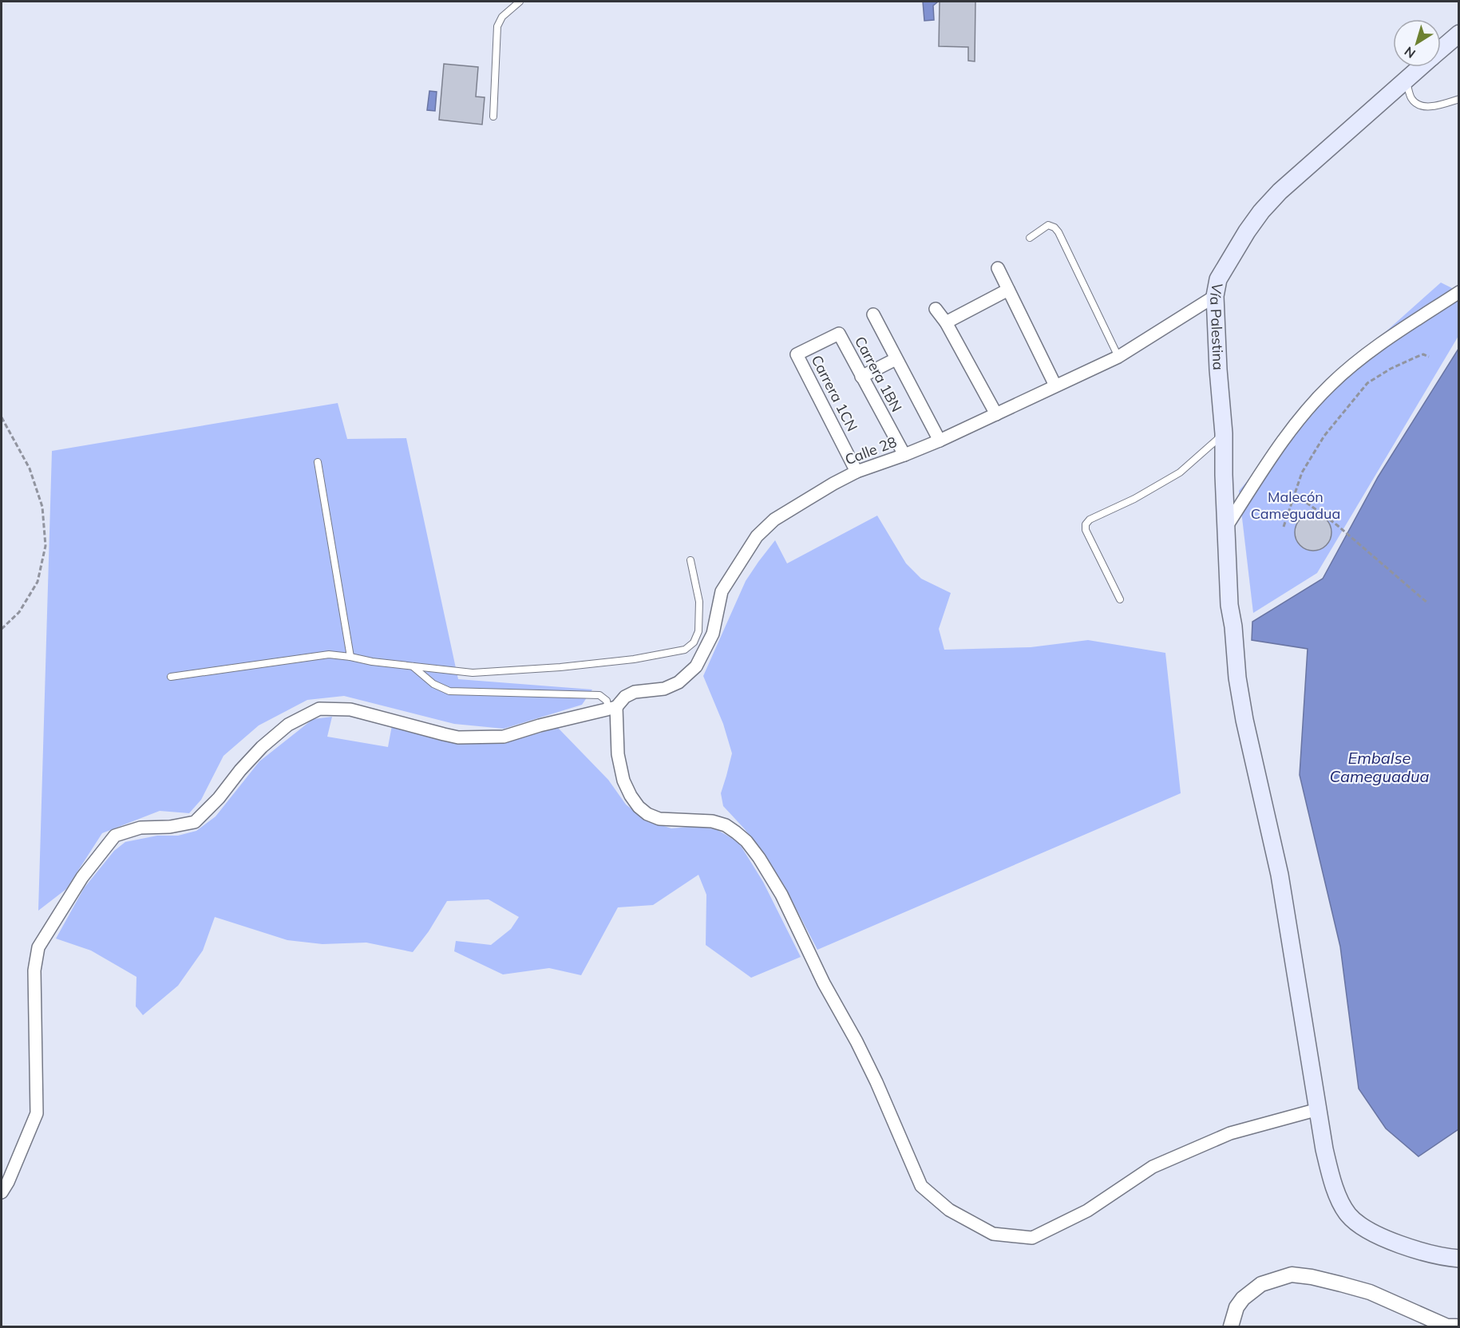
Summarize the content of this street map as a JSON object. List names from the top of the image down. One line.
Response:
{"streets":{"main road":["Vía Palestina"],"street":["Carrera 1BN","Carrera 1CN","Calle 28"]},"crossings":[["Vía Palestina","Calle 28"],["Carrera 1BN","Carrera 1CN"],["Carrera 1BN","Calle 28"],["Carrera 1CN","Calle 28"]],"water":["Embalse Cameguadua"],"parks":["Malecón Cameguadua"],"north":"bottom left"}
